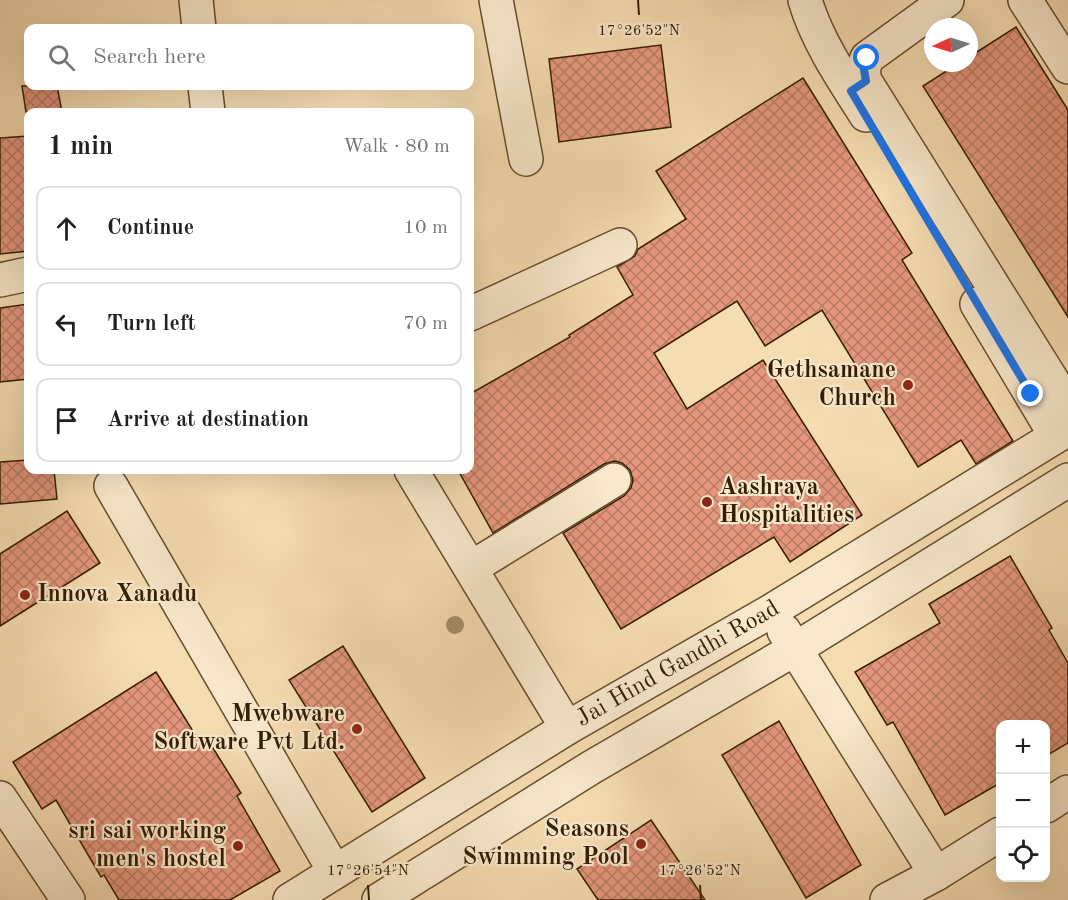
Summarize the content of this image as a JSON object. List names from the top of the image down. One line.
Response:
{"streets":{"street":["Jai Hind Gandhi Road"]},"places":["Gethsamane Church","Aashraya Hospitalities","Innova Xanadu","Mwebware Software Pvt Ltd.","Seasons Swimming Pool","sri sai working men's hostel"],"north":"left","page":{"search":"Search here","heading":["1 min","Walk · 80 m"],"list":[["Continue","10 m"],["Turn left","70 m"],"Arrive at destination"],"map_buttons":["+","−"]},"coordinates":["17°26'52\"N","17°26'54\"N"]}
